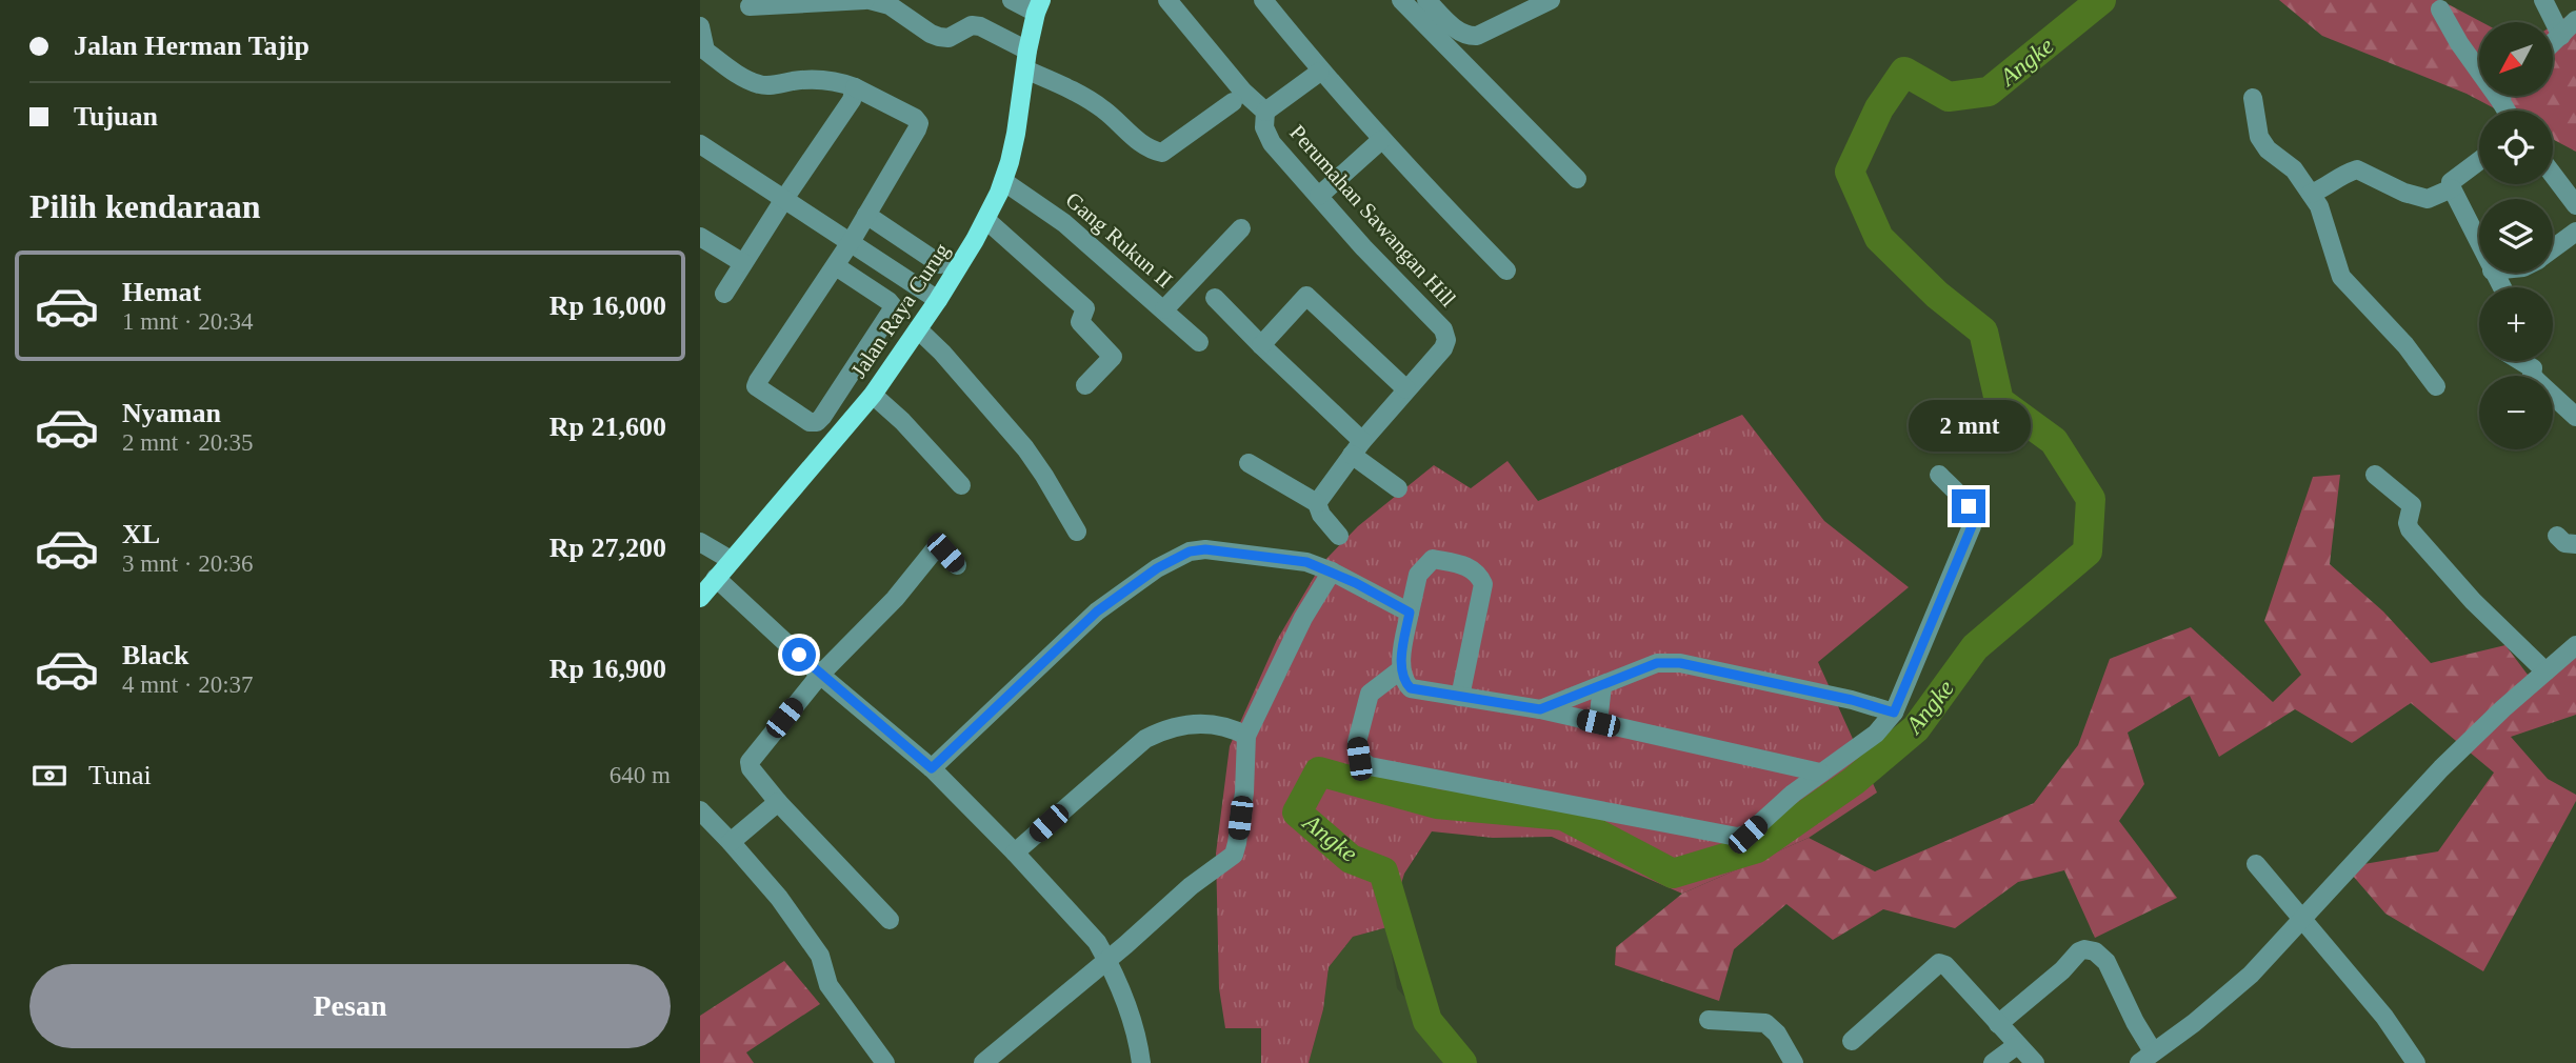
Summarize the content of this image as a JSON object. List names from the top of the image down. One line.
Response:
{"streets":{"main road":["Jalan Raya Curug"],"street":["Perumahan Sawangan Hill","Gang Rukun II"]},"crossings":[["Gang Rukun II","Jalan Raya Curug"]],"water":["Angke"],"north":"bottom left","page":{"banner":["Jalan Herman Tajip","Tujuan"],"map_buttons":["+","−"],"heading":"Pilih kendaraan","list":[{"name":"Hemat","note":"1 mnt · 20:34","value":"Rp 16,000"},{"name":"Nyaman","note":"2 mnt · 20:35","value":"Rp 21,600"},{"name":"XL","note":"3 mnt · 20:36","value":"Rp 27,200"},{"name":"Black","note":"4 mnt · 20:37","value":"Rp 16,900"}],"bubble":"2 mnt","pay":["Tunai","640 m"],"buttons":"Pesan"}}
